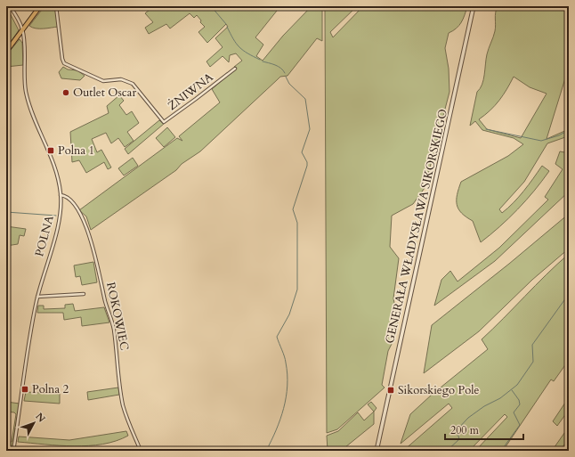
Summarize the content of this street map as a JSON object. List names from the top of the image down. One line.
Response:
{"streets":{"street":["ŻNIWNA","GENERAŁA WŁADYSŁAWA SIKORSKIEGO","POLNA","ROKOWIEC"]},"crossings":[["POLNA","ROKOWIEC"]],"places":{"other":["Outlet Oscar"],"transit":["Polna 1","Polna 2","Sikorskiego Pole"]},"scale_bar":"200 m","north":"top right"}
